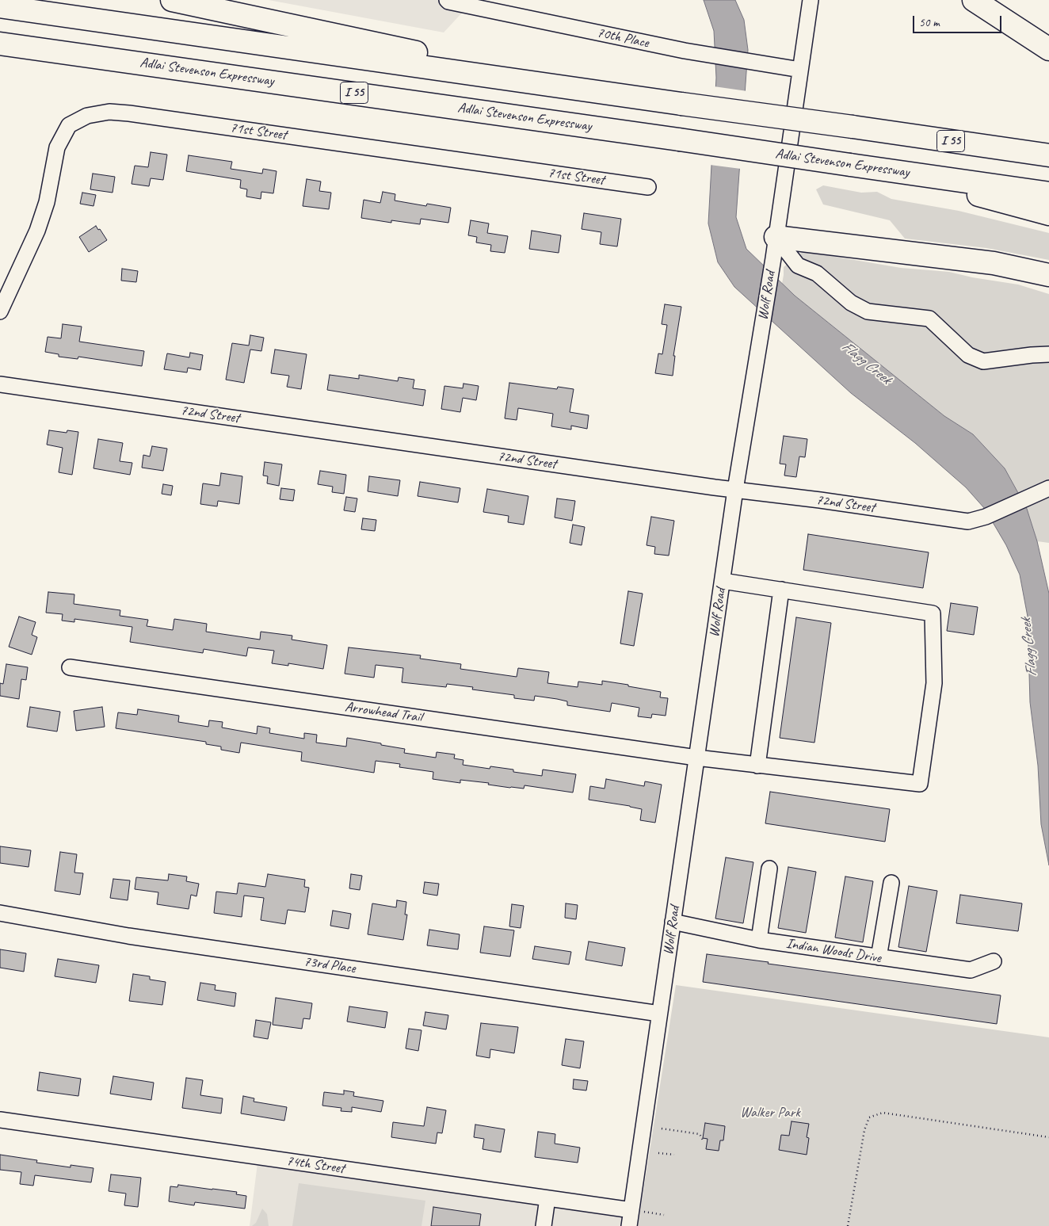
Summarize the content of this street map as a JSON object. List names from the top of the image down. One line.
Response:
{"streets":{"highway":["Adlai Stevenson Expressway","I 55"],"street":["70th Place","71st Street","Wolf Road","72nd Street","Arrowhead Trail","Indian Woods Drive","73rd Place","74th Street"]},"crossings":[["70th Place","Wolf Road"],["Wolf Road","72nd Street"],["Wolf Road","Arrowhead Trail"],["Wolf Road","Indian Woods Drive"],["Wolf Road","73rd Place"],["Wolf Road","74th Street"]],"water":["Flagg Creek"],"parks":["Walker Park"],"scale_bar":"50 m"}
